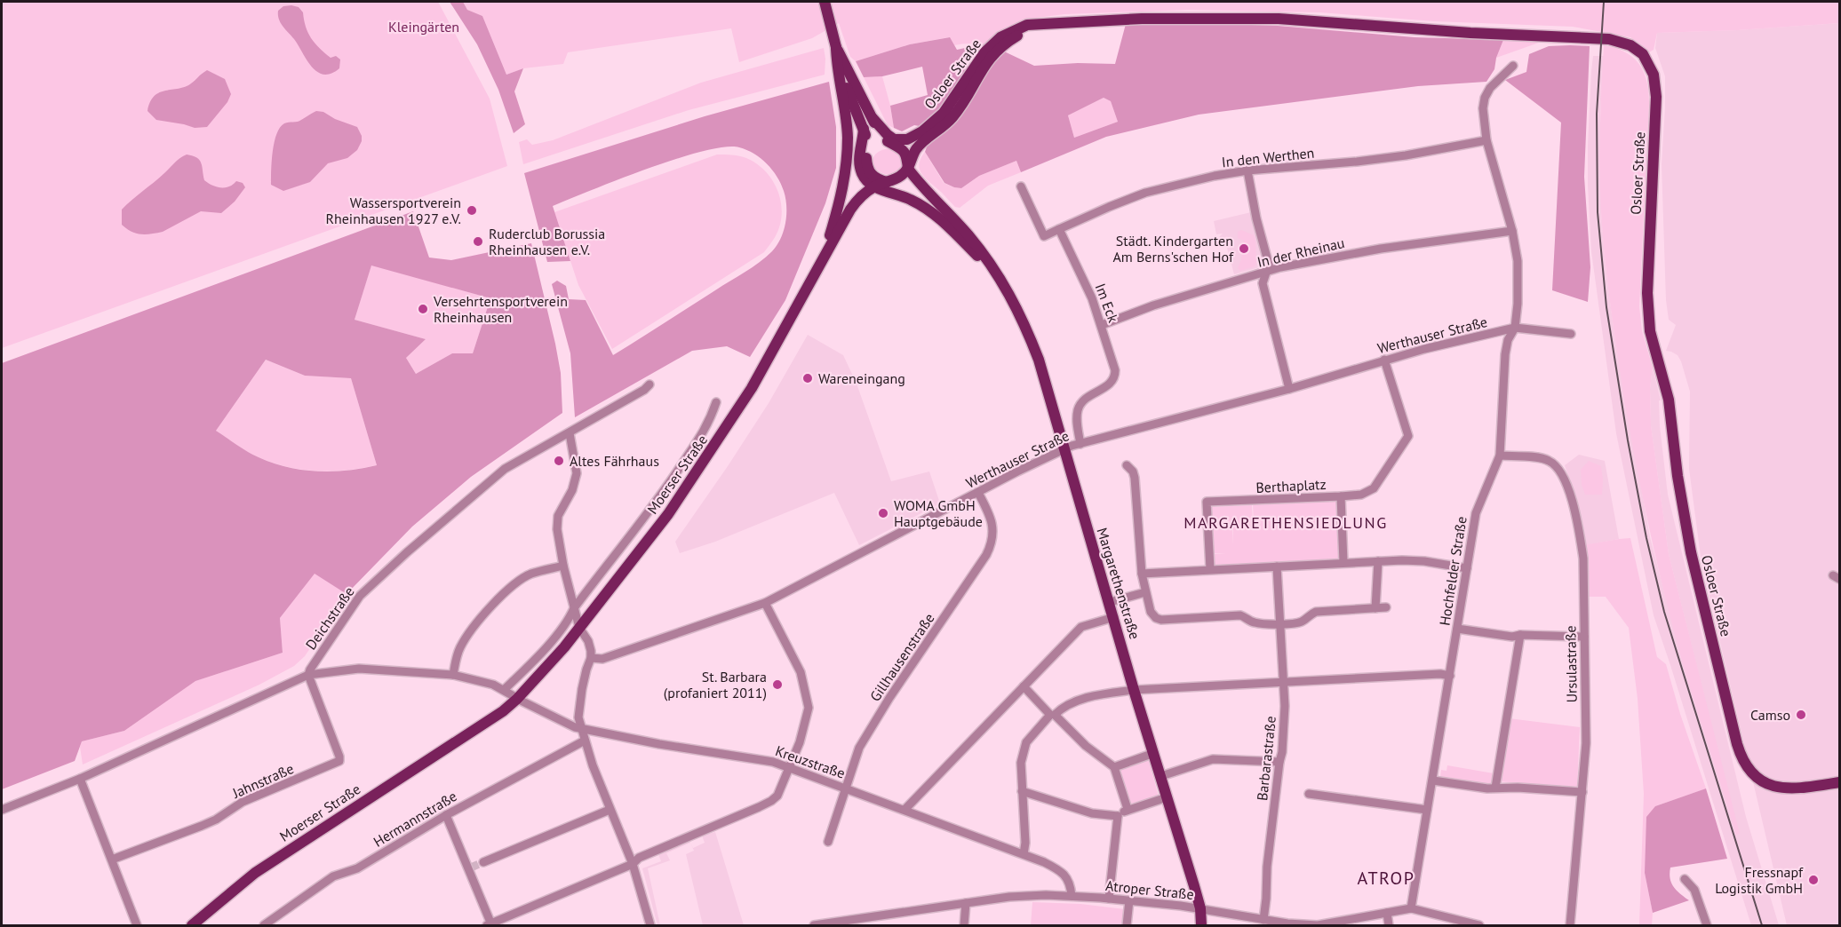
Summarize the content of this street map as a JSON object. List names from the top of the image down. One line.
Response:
{"streets":{"main road":["Osloer Straße","Moerser Straße","Margarethenstraße"],"street":["In den Werthen","In der Rheinau","Im Eck","Werthauser Straße","Berthaplatz","Hochfelder Straße","Deichstraße","Gillhausenstraße","Ursulastraße","Barbarastraße","Kreuzstraße","Jahnstraße","Hermannstraße","Atroper Straße"]},"crossings":[["Osloer Straße","Margarethenstraße"],["In den Werthen","Im Eck"],["In den Werthen","Hochfelder Straße"],["In der Rheinau","Im Eck"],["In der Rheinau","Hochfelder Straße"],["Im Eck","Werthauser Straße"],["Werthauser Straße","Hochfelder Straße"],["Werthauser Straße","Margarethenstraße"],["Werthauser Straße","Gillhausenstraße"],["Moerser Straße","Margarethenstraße"],["Moerser Straße","Kreuzstraße"],["Hochfelder Straße","Ursulastraße"],["Hochfelder Straße","Atroper Straße"],["Margarethenstraße","Atroper Straße"],["Deichstraße","Jahnstraße"],["Gillhausenstraße","Kreuzstraße"],["Barbarastraße","Atroper Straße"],["Kreuzstraße","Atroper Straße"]],"districts":["MARGARETHENSIEDLUNG","ATROP"],"parks":["Kleingärten"],"places":["Wassersportverein Rheinhausen 1927 e.V.","Ruderclub Borussia Rheinhausen e.V.","Städt. Kindergarten Am Berns'schen Hof","Versehrtensportverein Rheinhausen","Wareneingang","Altes Fährhaus","WOMA GmbH Hauptgebäude","St. Barbara (profaniert 2011)","Camso","Fressnapf Logistik GmbH"]}
